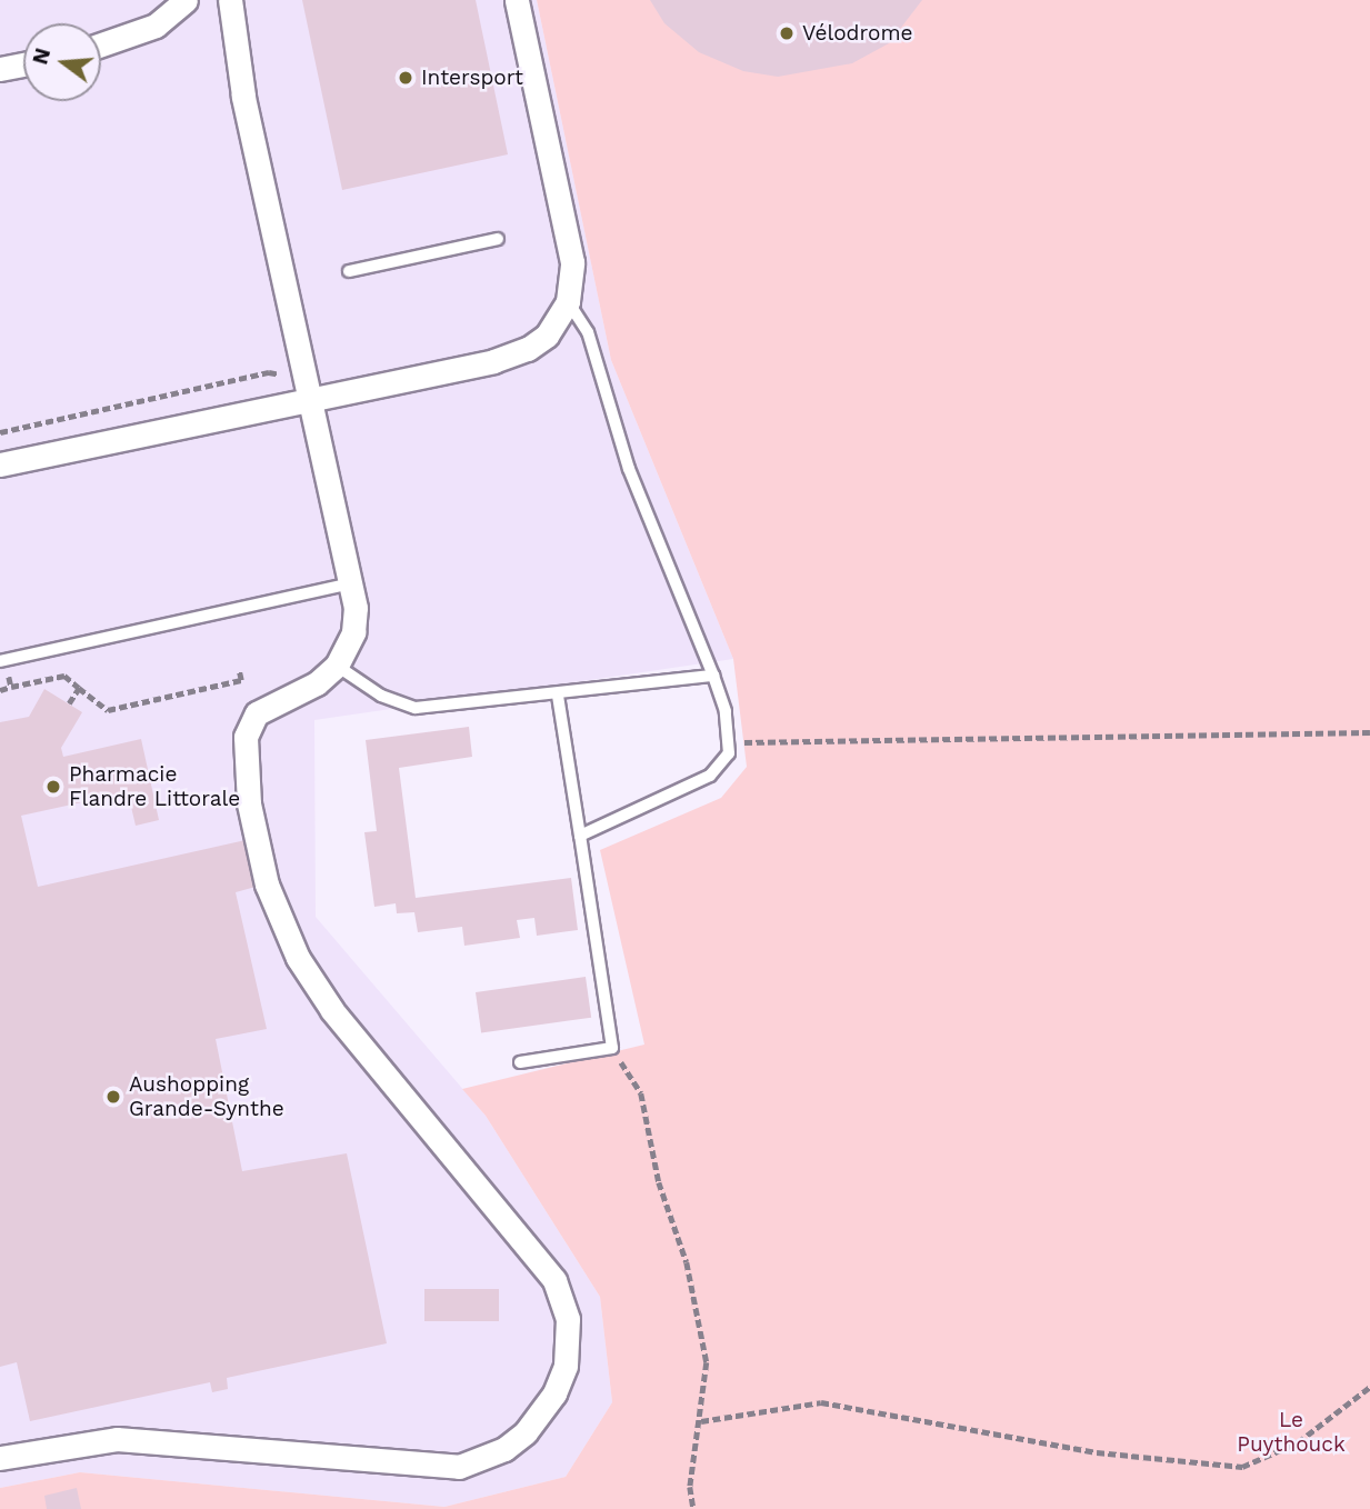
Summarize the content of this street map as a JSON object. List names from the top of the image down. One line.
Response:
{"parks":["Le Puythouck"],"places":["Vélodrome","Intersport","Pharmacie Flandre Littorale","Aushopping Grande-Synthe"],"north":"left"}
